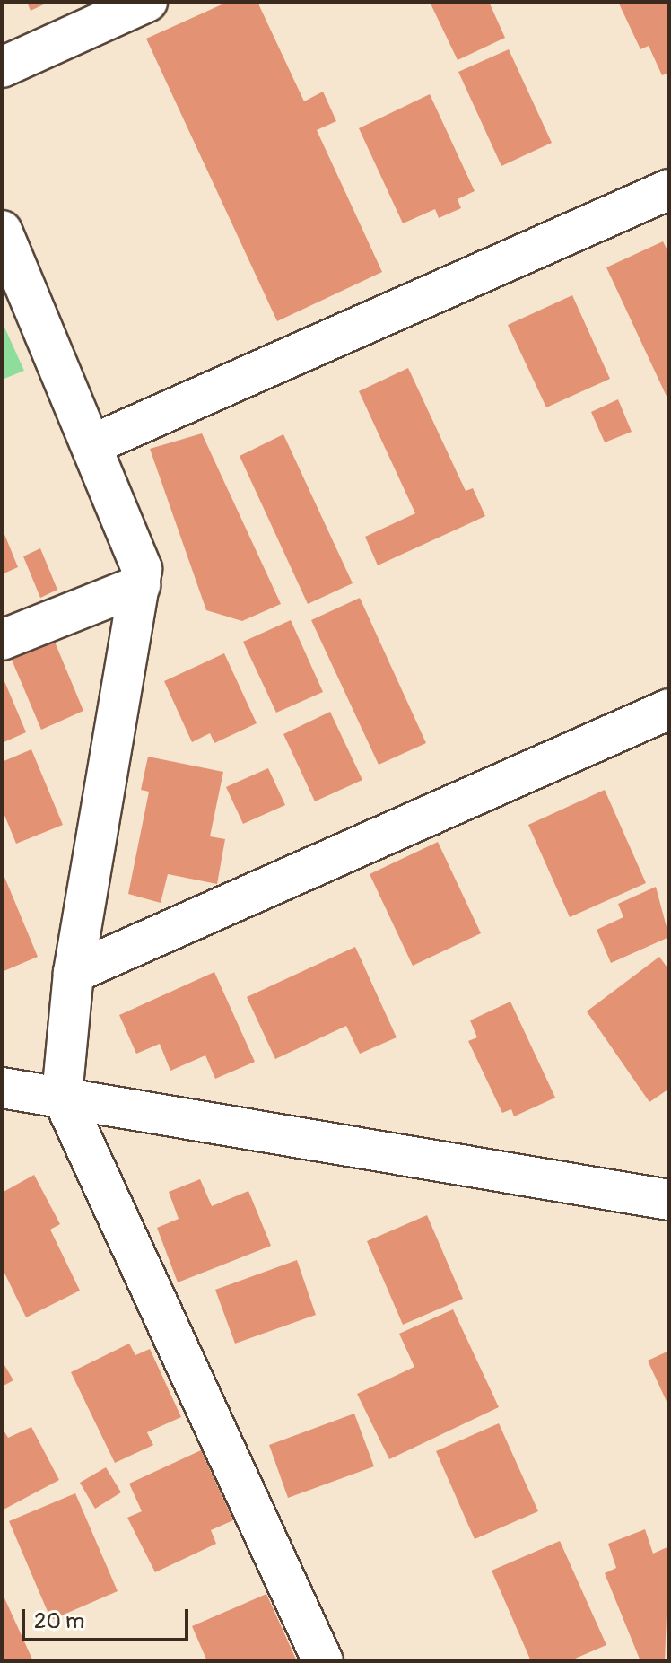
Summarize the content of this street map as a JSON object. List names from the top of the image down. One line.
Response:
{"scale_bar":"20 m"}
